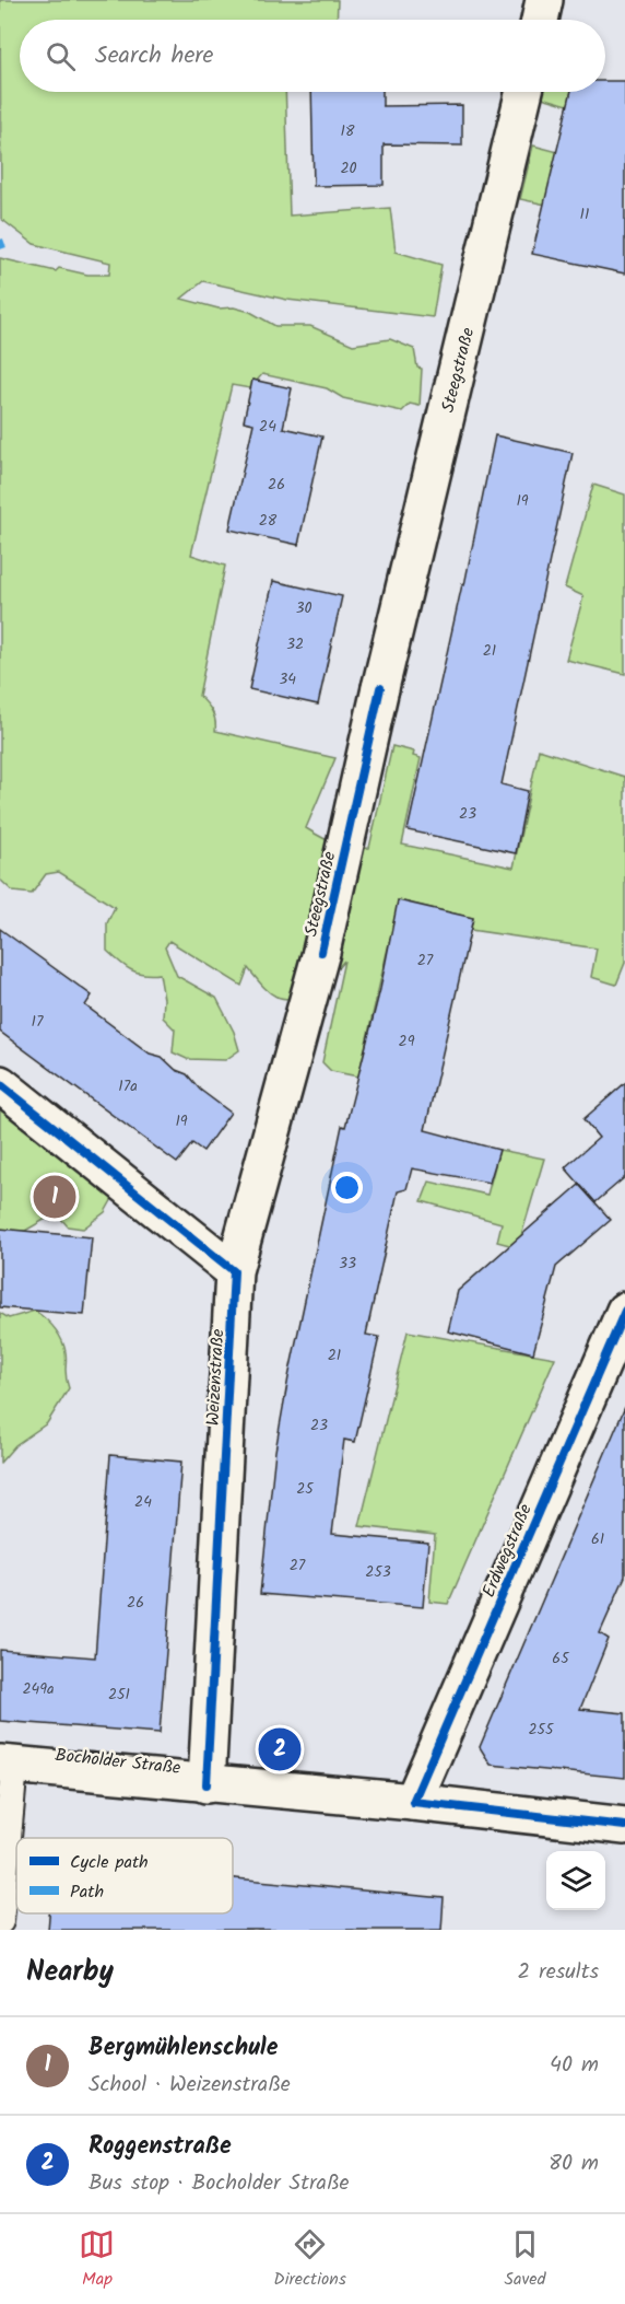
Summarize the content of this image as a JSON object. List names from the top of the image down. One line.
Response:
{"streets":{"street":["Steegstraße","Weizenstraße","Erdwegstraße","Bocholder Straße"]},"crossings":[["Steegstraße","Weizenstraße"],["Weizenstraße","Bocholder Straße"],["Erdwegstraße","Bocholder Straße"]],"house_numbers":["18","20","11","24","26","19","28","30","32","21","34","23","27","17","29","17a","19","33","21","23","25","24","61","27","253","26","65","249a","251","255"],"legend":["Cycle path","Path"],"page":{"search":"Search here","pins":["1","2"],"heading":["Nearby","2 results"],"list":[{"mark":"1","name":"Bergmühlenschule","note":"School · Weizenstraße","value":"40 m"},{"mark":"2","name":"Roggenstraße","note":"Bus stop · Bocholder Straße","value":"80 m"}],"nav":["Map","Directions","Saved"]}}
